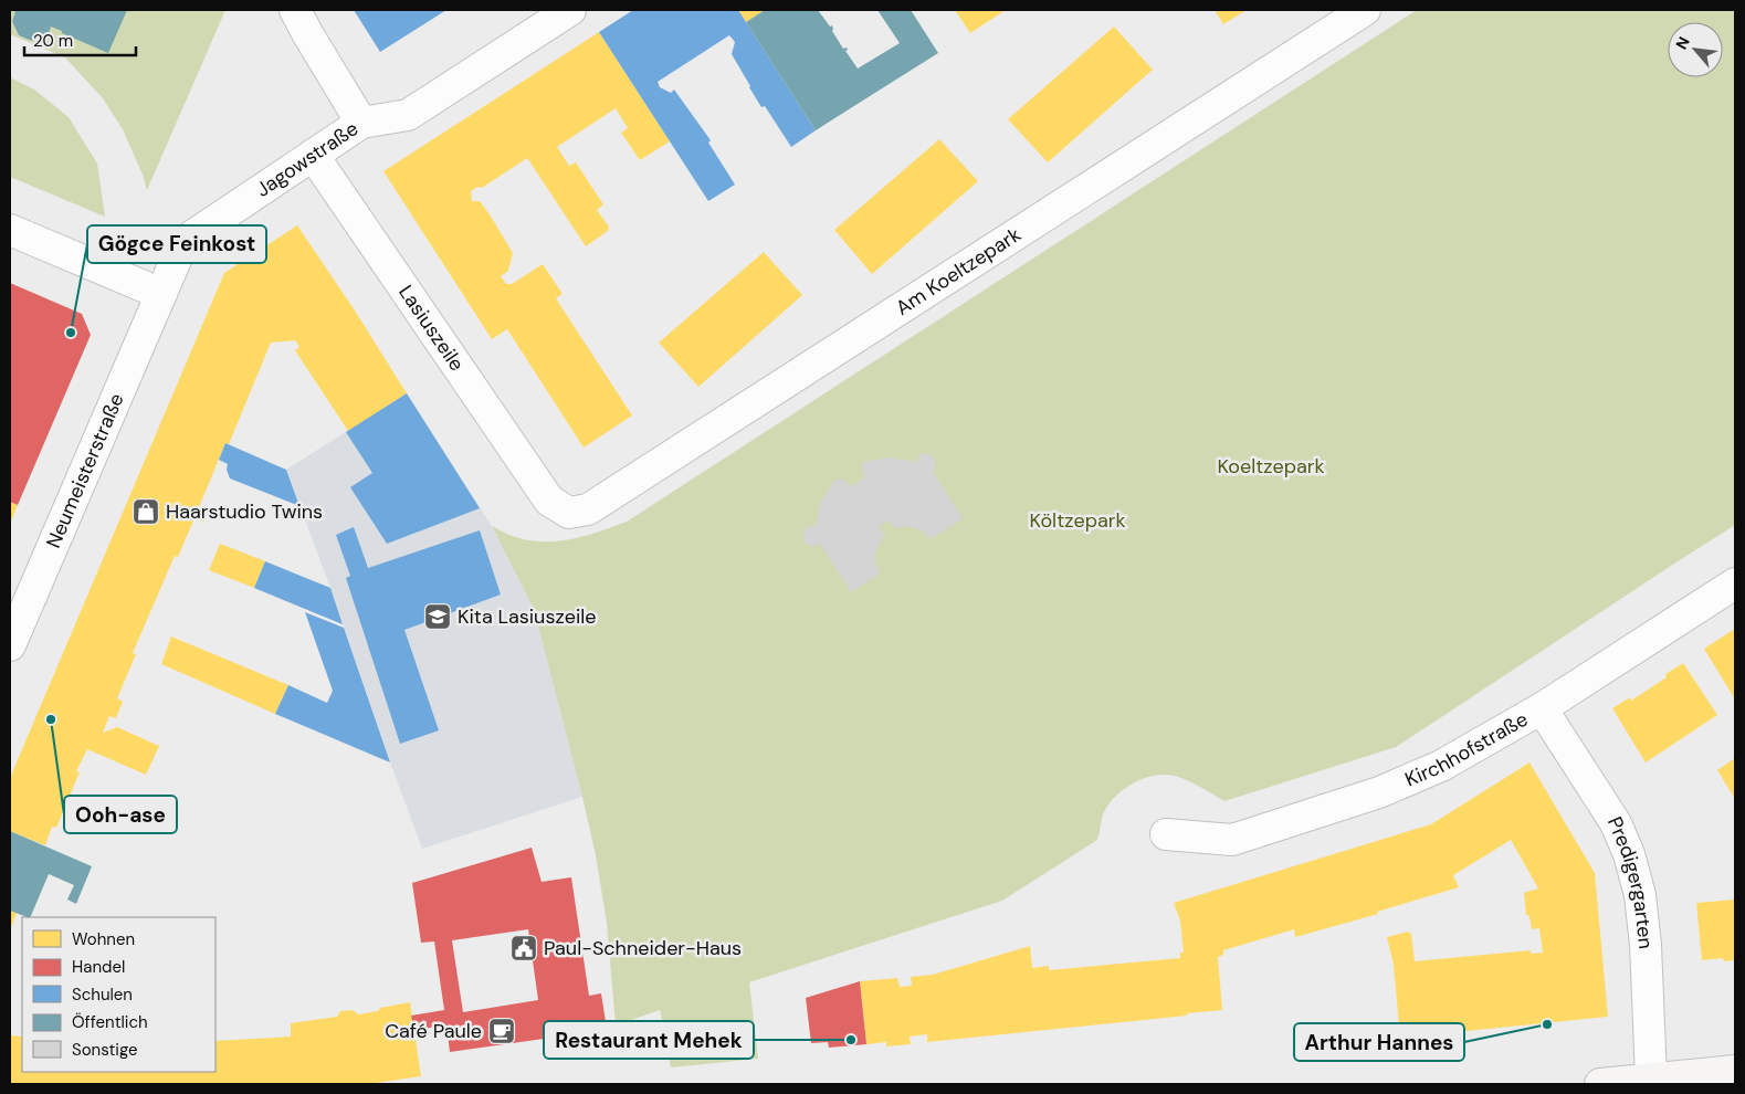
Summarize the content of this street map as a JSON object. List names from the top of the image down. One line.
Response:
{"streets":{"street":["Jagowstraße","Am Koeltzepark","Lasiuszeile","Neumeisterstraße","Kirchhofstraße","Predigergarten"]},"crossings":[["Jagowstraße","Lasiuszeile"],["Jagowstraße","Neumeisterstraße"],["Am Koeltzepark","Lasiuszeile"],["Kirchhofstraße","Predigergarten"]],"parks":["Koeltzepark","Költzepark"],"places":{"other":["Gögce Feinkost","Ooh-ase","Arthur Hannes","Restaurant Mehek"],"shop":["Haarstudio Twins"],"school or university":["Kita Lasiuszeile"],"public building":["Paul-Schneider-Haus"],"cafe":["Café Paule"]},"legend":["Wohnen","Handel","Schulen","Öffentlich","Sonstige"],"scale_bar":"20 m","north":"top left"}
